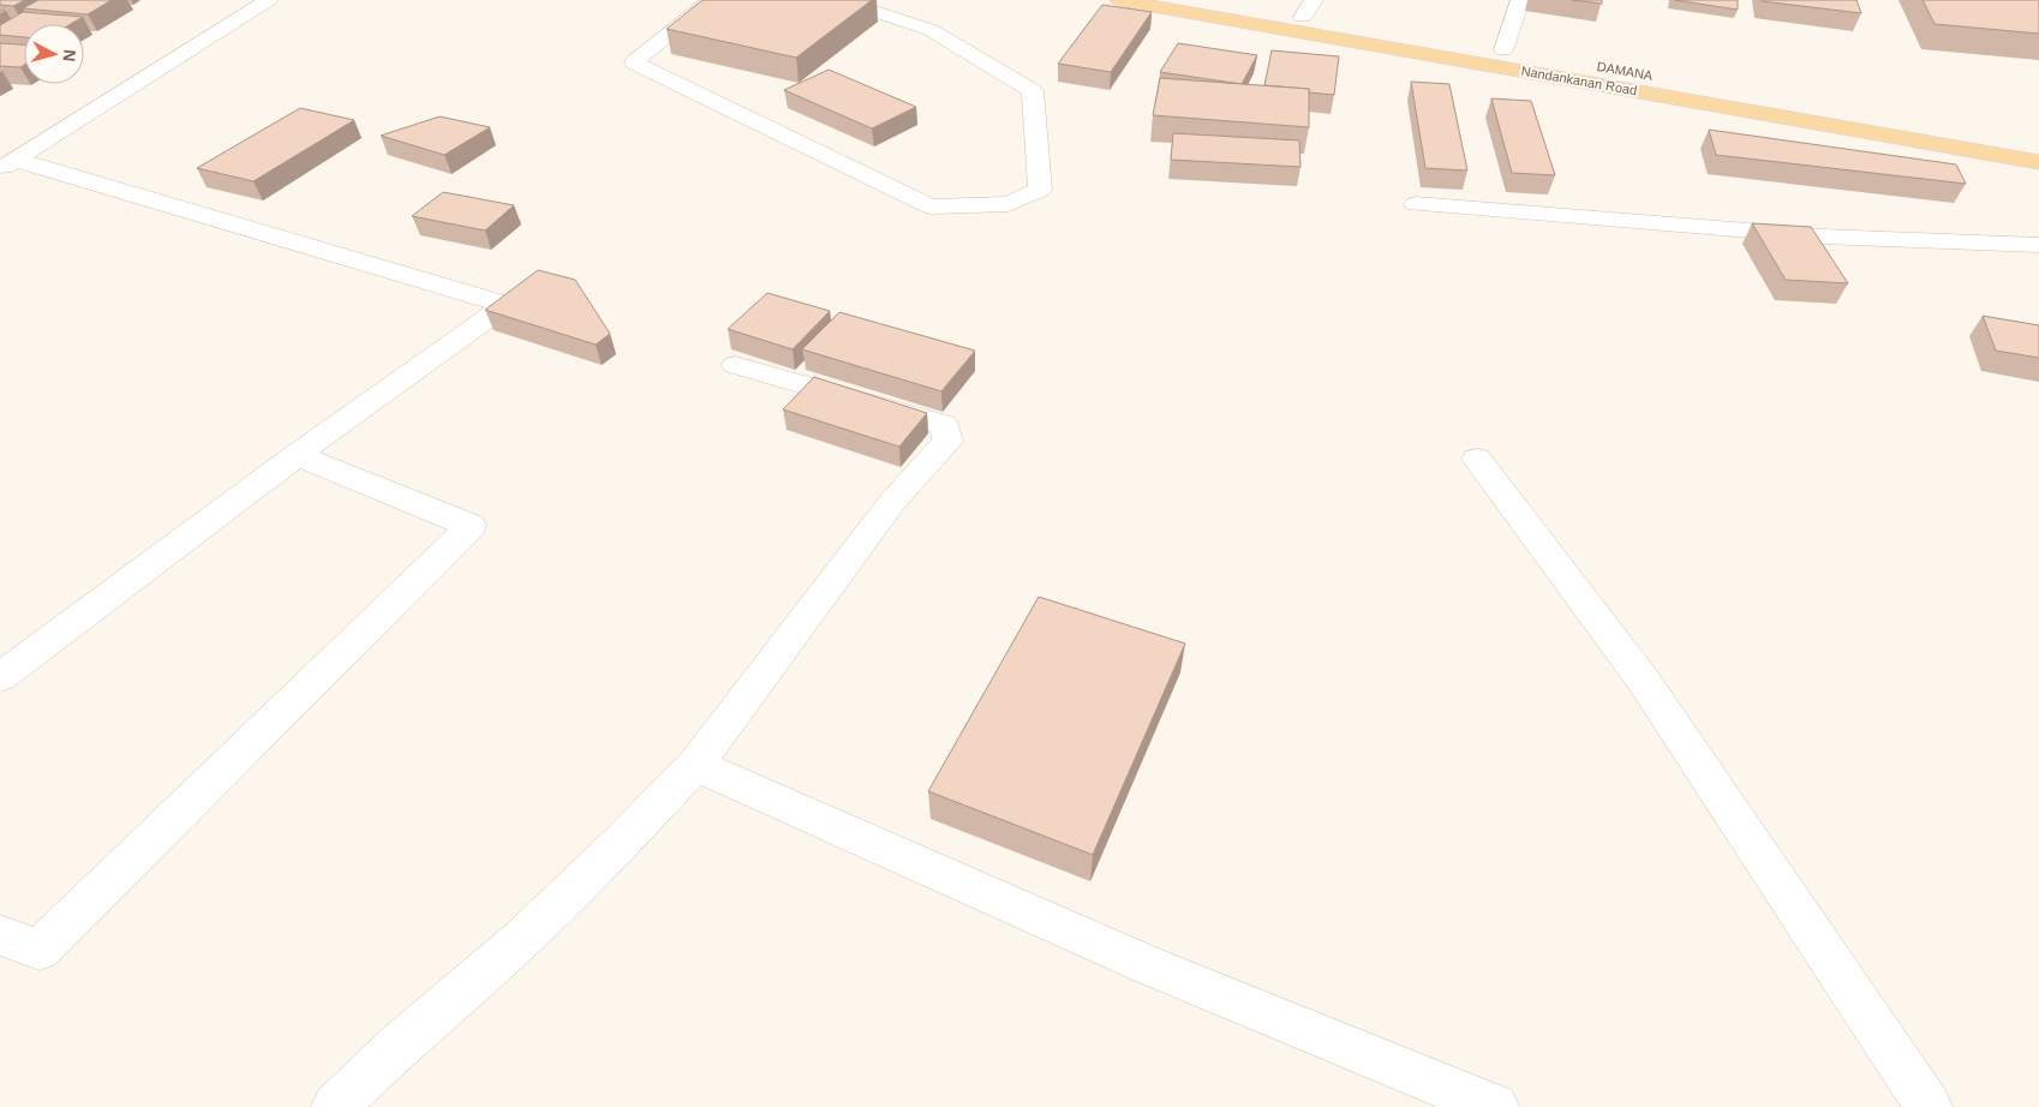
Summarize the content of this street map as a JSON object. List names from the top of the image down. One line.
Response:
{"streets":{"main road":["DAMANA","Nandankanan Road"]},"north":"right"}
